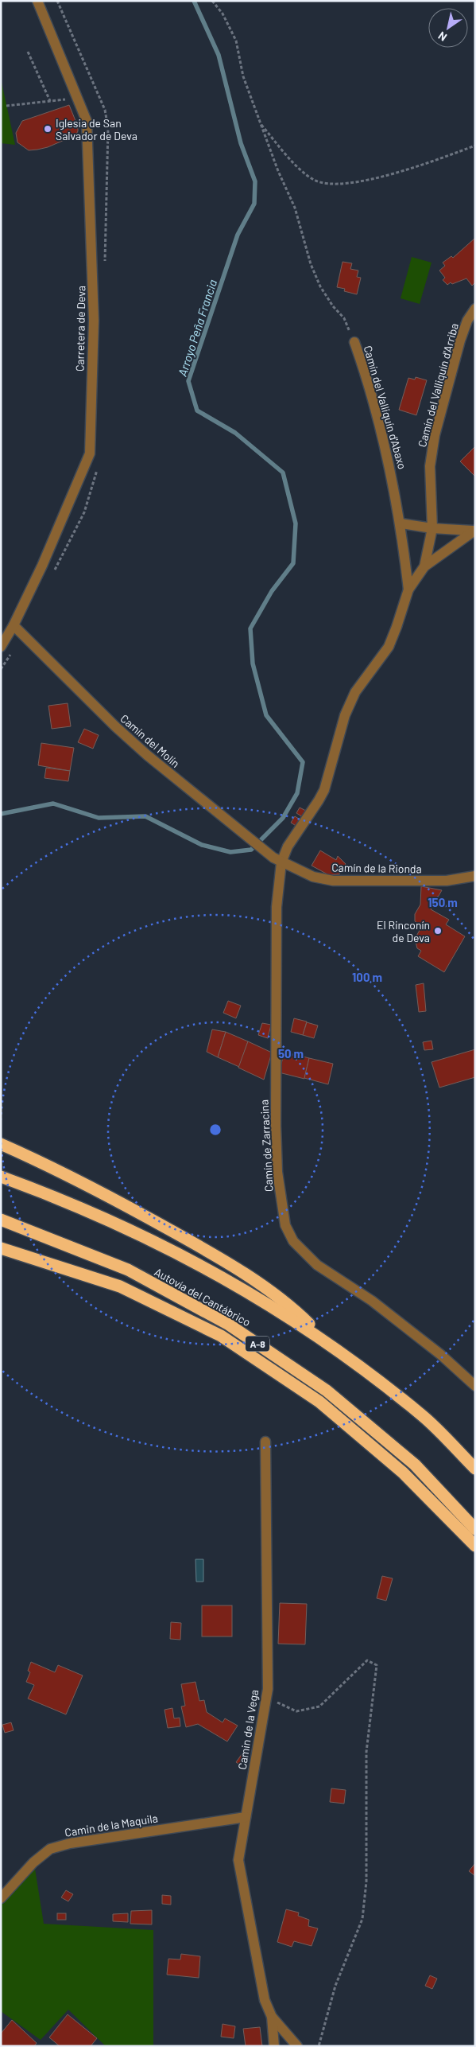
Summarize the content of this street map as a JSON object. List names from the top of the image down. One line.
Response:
{"streets":{"highway":["Autovía del Cantábrico","A-8"],"street":["Carretera de Deva","Camín del Valliquín d'Arriba","Camín del Valliquín d'Abaxo","Camín del Molín","Camín de la Rionda","Camín de Zarracina","Camin de la Vega","Camin de la Maquila"]},"crossings":[["Carretera de Deva","Camín del Molín"],["Camín del Valliquín d'Arriba","Camín del Valliquín d'Abaxo"],["Camín del Valliquín d'Arriba","Camín del Molín"],["Camín del Valliquín d'Arriba","Camín de la Rionda"],["Camín del Valliquín d'Arriba","Camín de Zarracina"],["Camín del Molín","Camín de la Rionda"],["Camín del Molín","Camín de Zarracina"],["Camín de la Rionda","Camín de Zarracina"],["Camin de la Vega","Camin de la Maquila"]],"water":["Arroyo Peña Francia"],"places":["Iglesia de San Salvador de Deva","El Rinconín de Deva"],"north":"bottom left","rings":["150 m","100 m","50 m"]}
